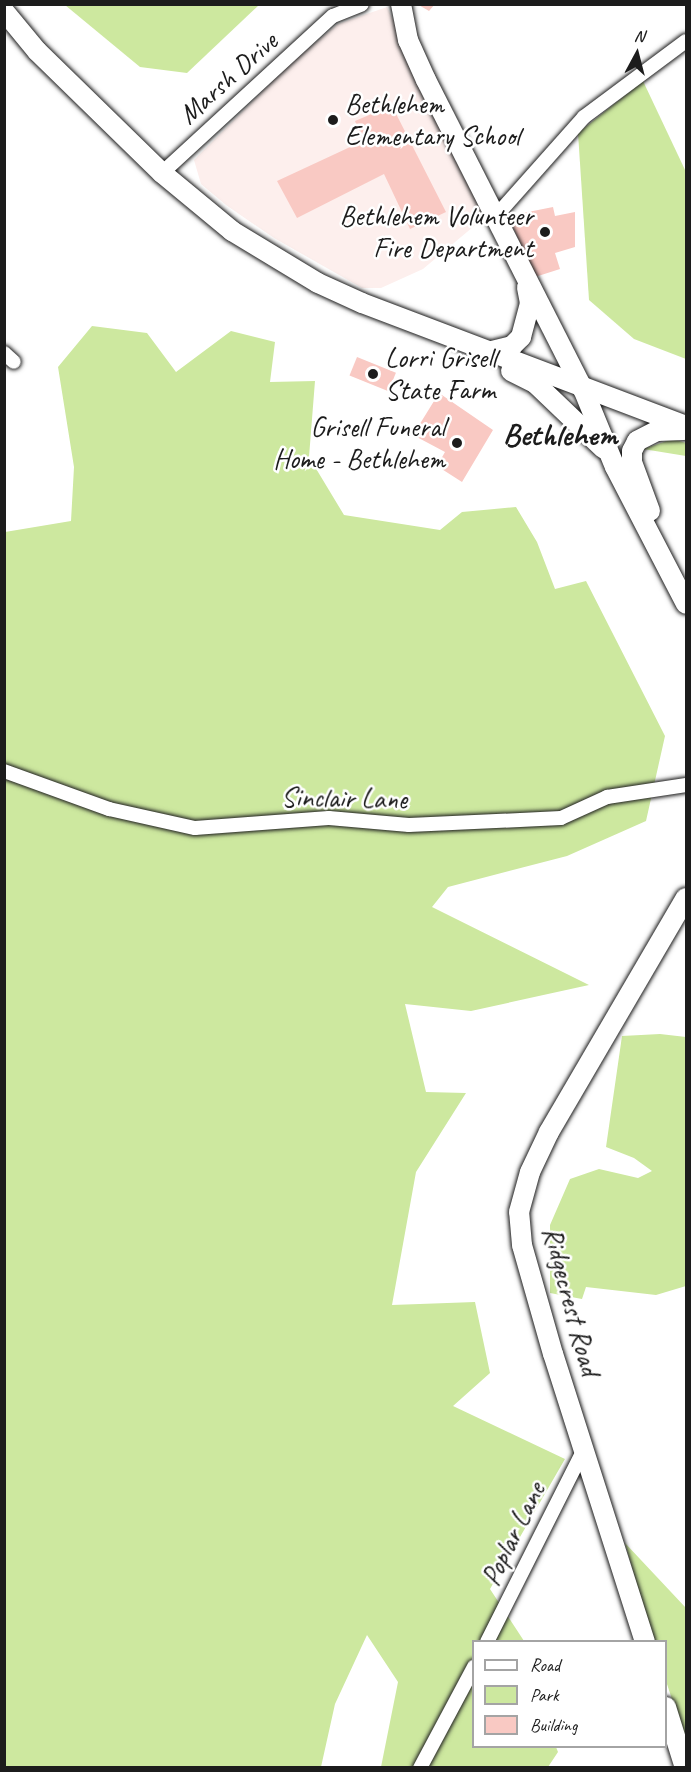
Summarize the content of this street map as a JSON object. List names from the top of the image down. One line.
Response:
{"streets":{"main road":["Ridgecrest Road"],"street":["Marsh Drive","Sinclair Lane","Poplar Lane"]},"crossings":[["Ridgecrest Road","Poplar Lane"]],"districts":["Bethlehem"],"places":["Bethlehem Elementary School","Bethlehem Volunteer Fire Department","Lorri Grisell State Farm","Grisell Funeral Home - Bethlehem"],"legend":["Road","Park","Building"],"north":"top"}
